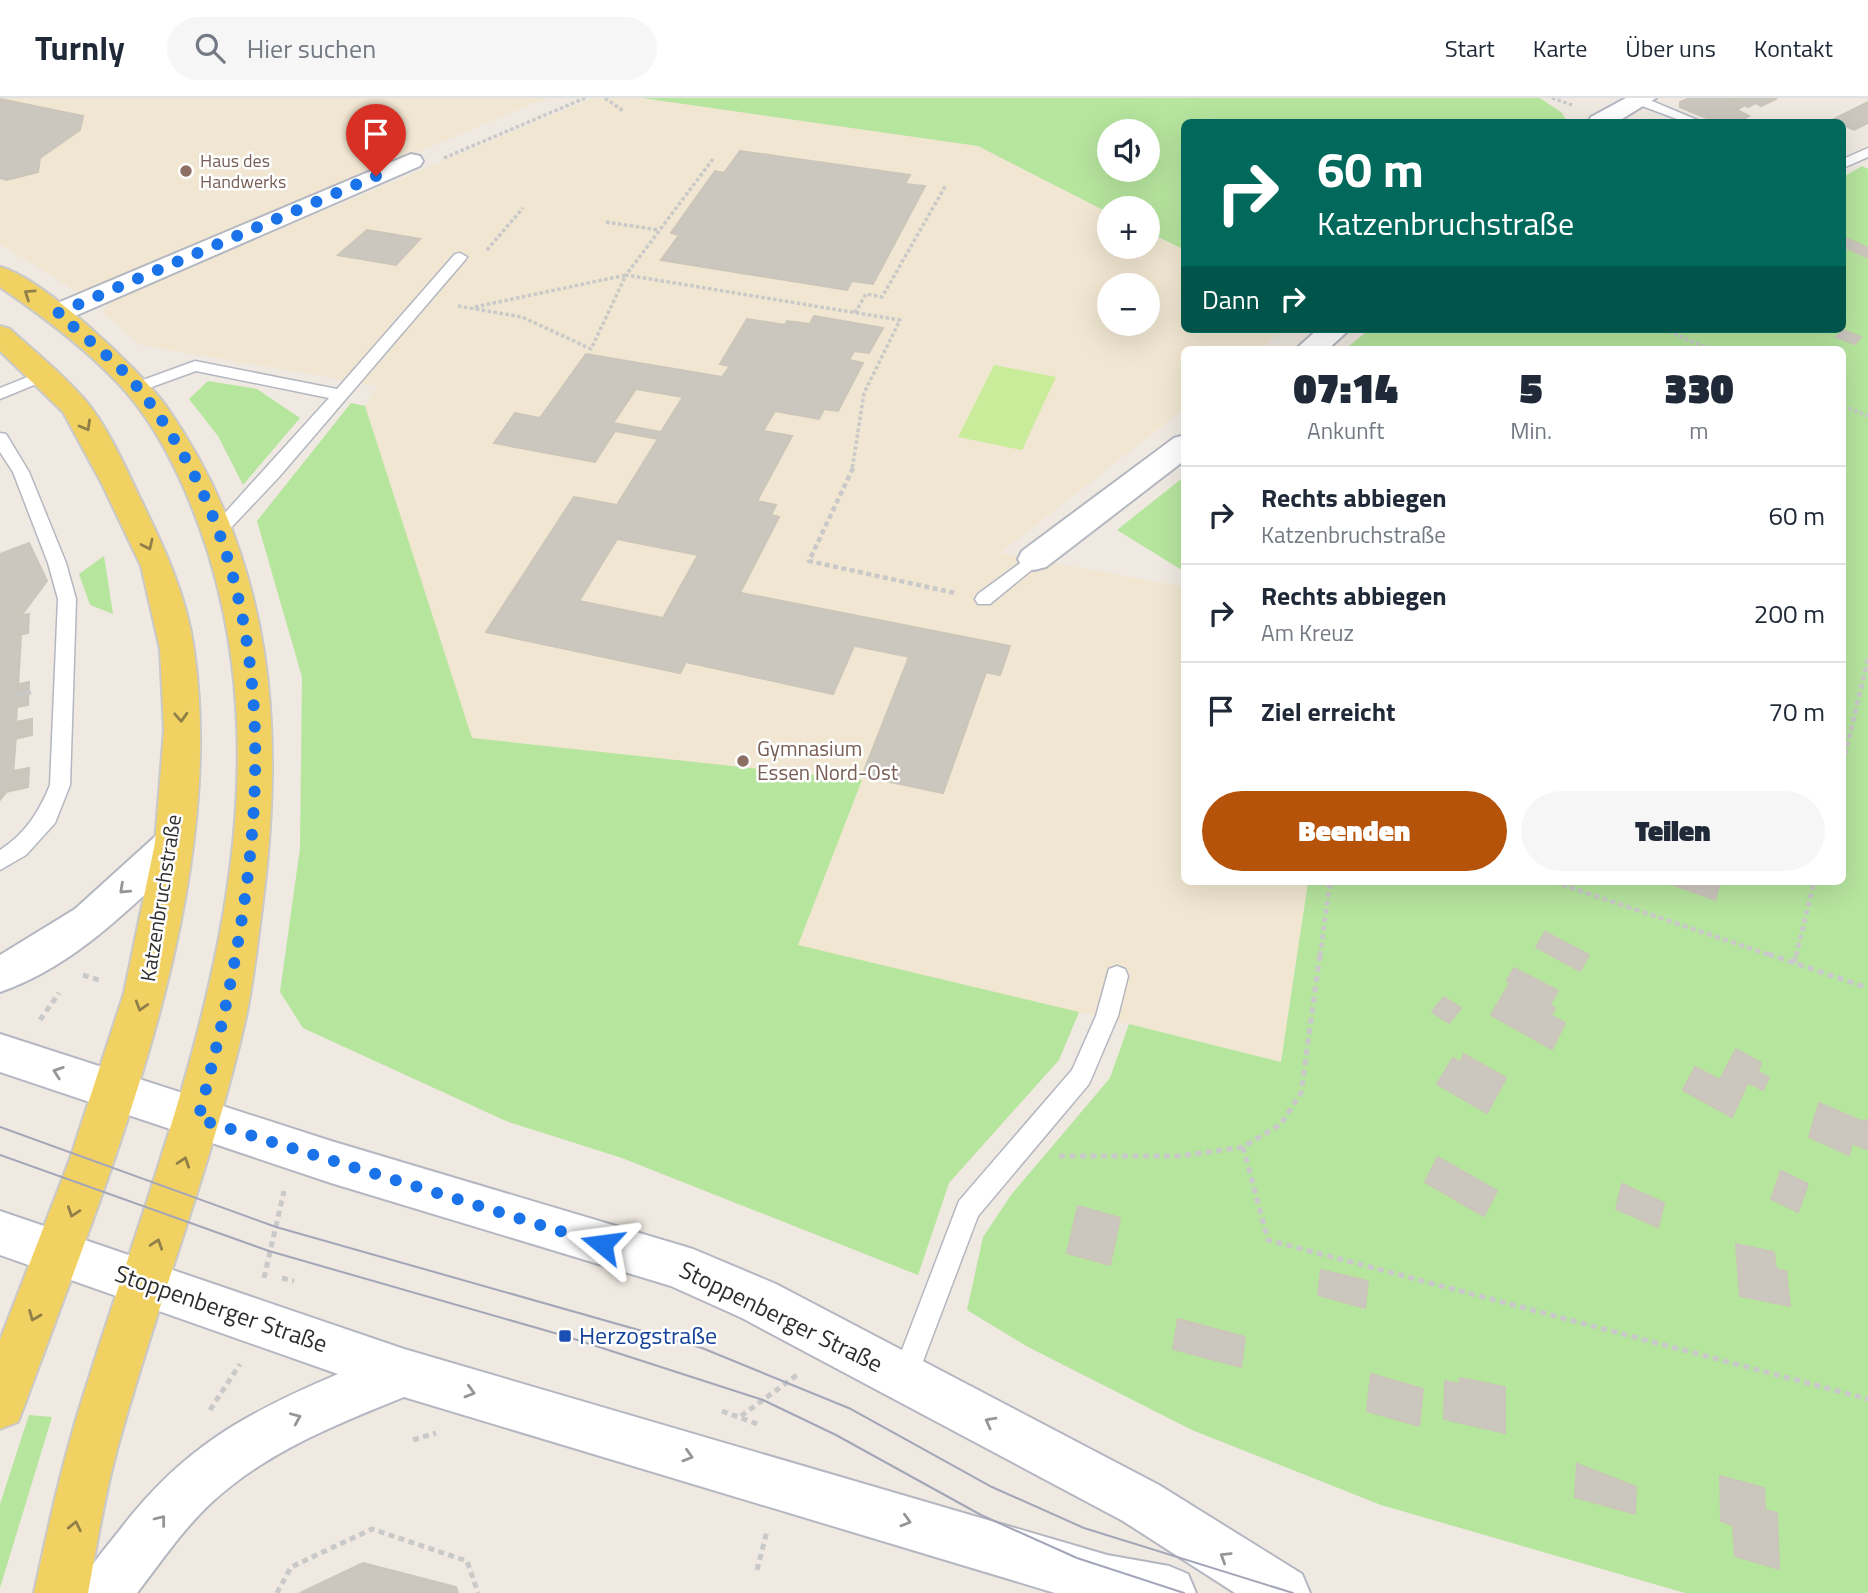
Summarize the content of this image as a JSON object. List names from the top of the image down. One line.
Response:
{"streets":{"main road":["Katzenbruchstraße","Stoppenberger Straße"]},"crossings":[["Katzenbruchstraße","Stoppenberger Straße"]],"places":{"other":["Haus des Handwerks","Gymnasium Essen Nord-Ost"],"transit":["Herzogstraße"]},"page":{"header":"Turnly","search":"Hier suchen","nav":["Start","Karte","Über uns","Kontakt"],"map_buttons":["+","−"],"turn":["60 m","Katzenbruchstraße"],"then":"Dann","eta":["07:14","Ankunft","5","Min.","330","m"],"list":[{"name":"Rechts abbiegen","note":"Katzenbruchstraße","value":"60 m"},{"name":"Rechts abbiegen","note":"Am Kreuz","value":"200 m"},{"name":"Ziel erreicht","value":"70 m"}],"buttons":["Beenden","Teilen"]}}
